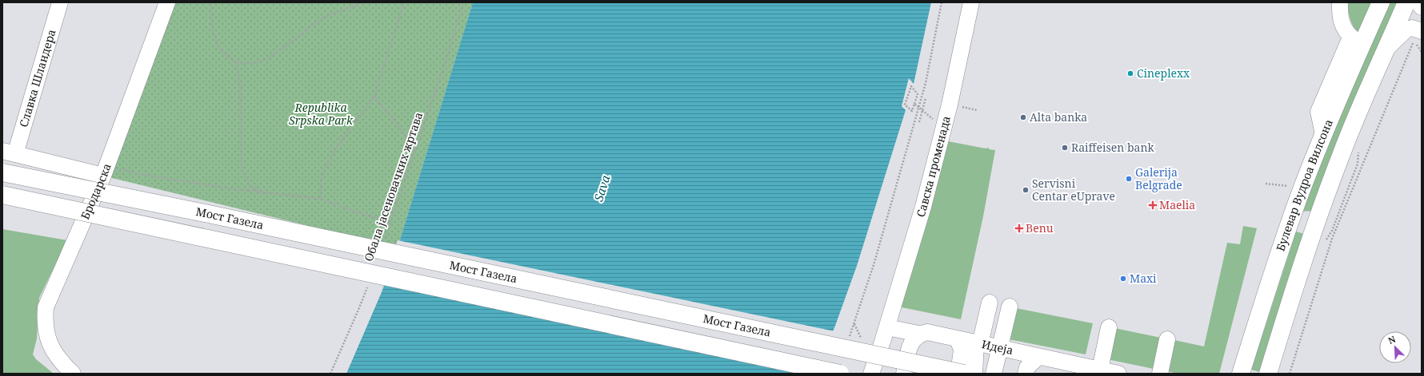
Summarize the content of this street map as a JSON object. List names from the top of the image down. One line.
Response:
{"streets":{"main road":["Булевар Вудроа Вилсона","Мост Газела"],"street":["Славка Шландера","Савска променада","Бродарска","Идеја"],"path":["Обала јасеновачких жртава"]},"water":["Sava"],"parks":["Republika Srpska Park"],"places":{"other":["Cineplexx","Alta banka","Raiffeisen bank","Galerija Belgrade","Servisni Centar eUprave","Maxi"],"health":["Maelia","Benu"]},"north":"top left"}
